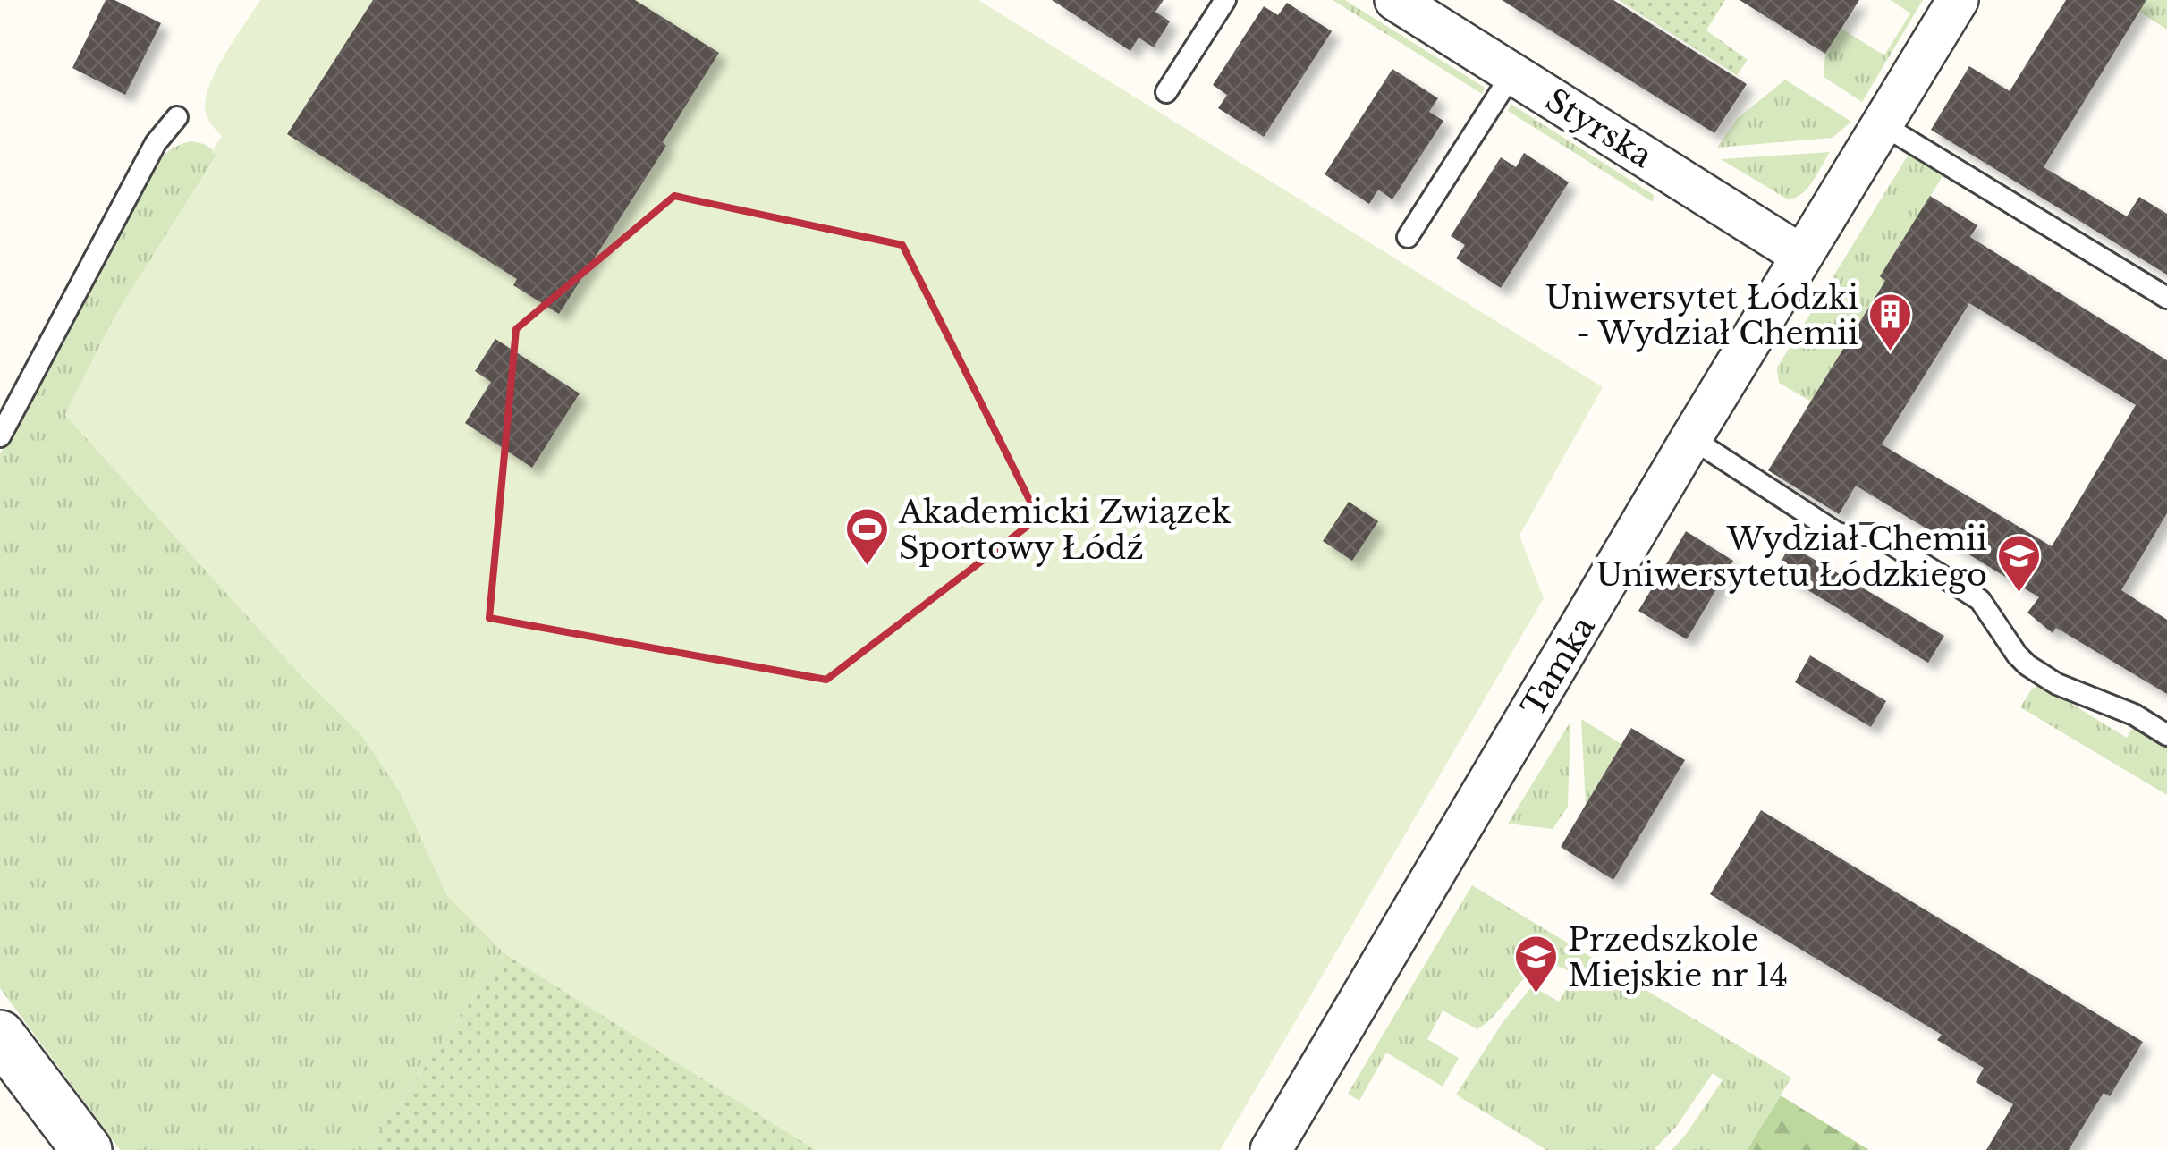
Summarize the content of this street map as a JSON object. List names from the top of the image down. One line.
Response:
{"streets":{"street":["Styrska","Tamka"]},"crossings":[["Styrska","Tamka"]],"places":{"building":["Uniwersytet Łódzki - Wydział Chemii"],"sports":["Akademicki Związek Sportowy Łódź"],"school or university":["Wydział Chemii Uniwersytetu Łódzkiego","Przedszkole Miejskie nr 14"]}}
